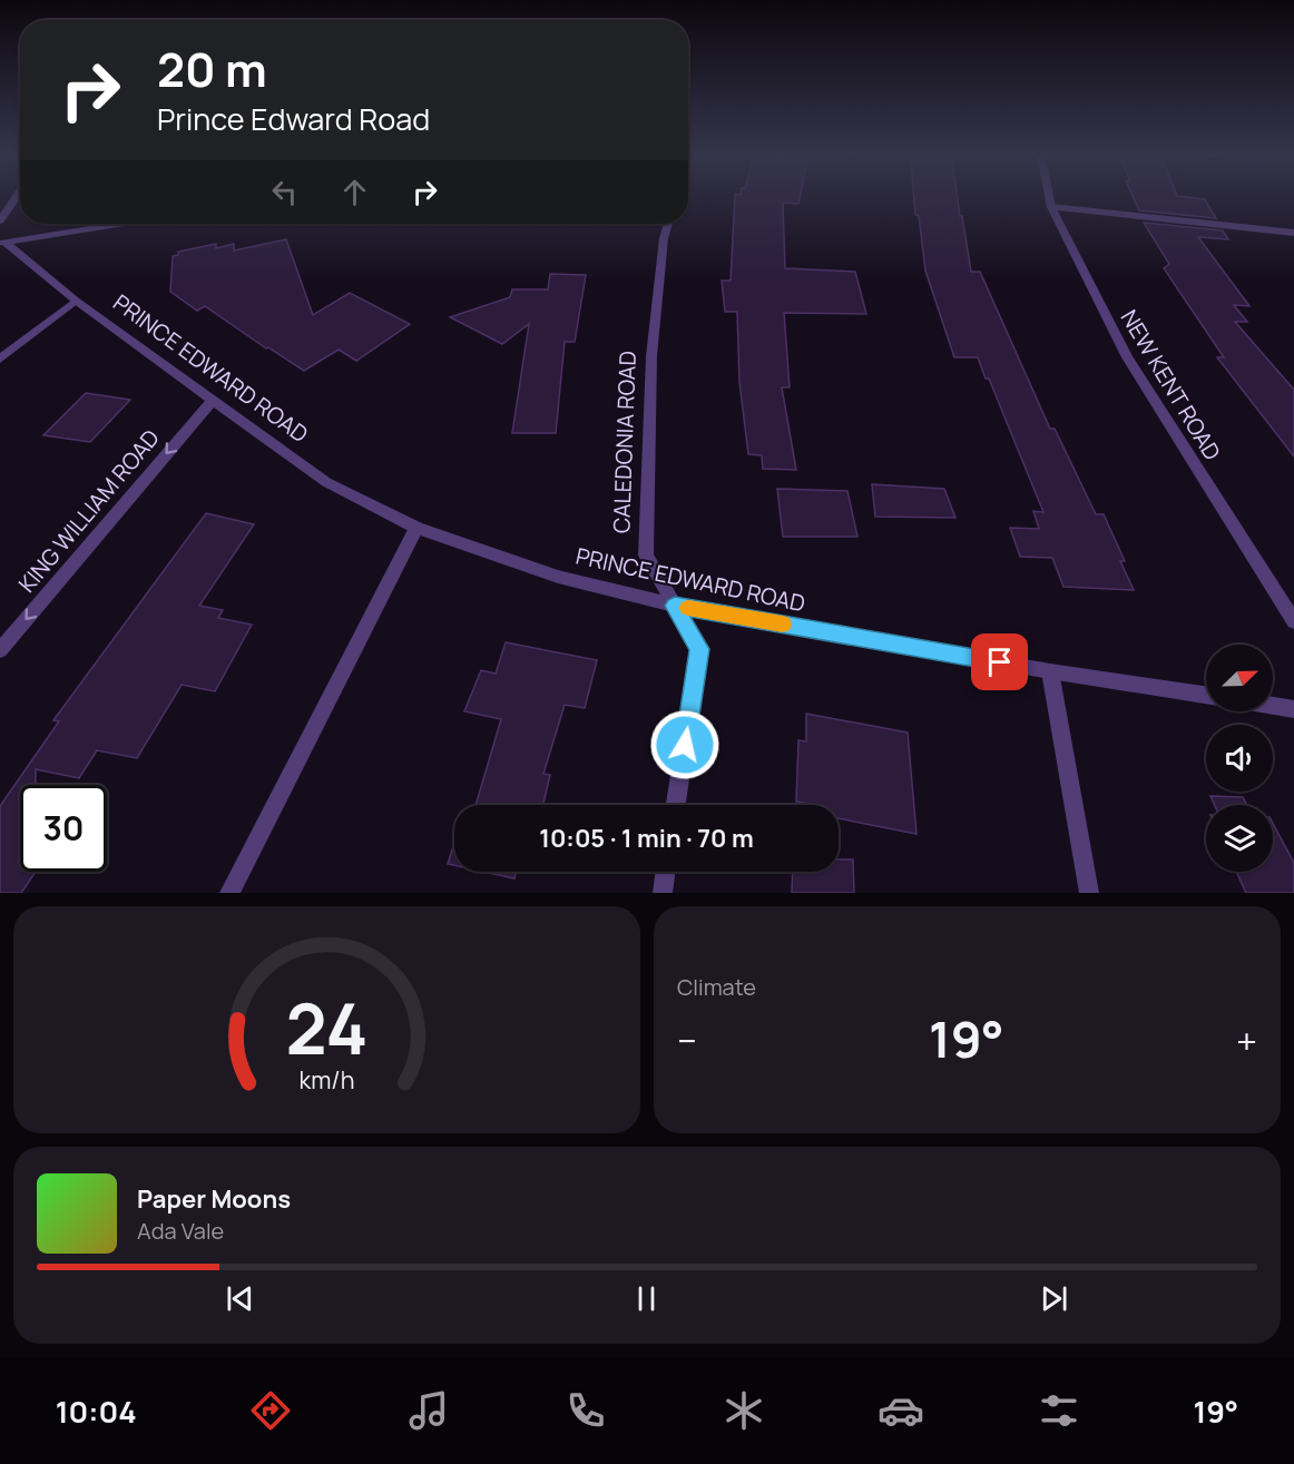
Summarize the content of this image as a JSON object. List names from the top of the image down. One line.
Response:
{"streets":{"street":["PRINCE EDWARD ROAD","NEW KENT ROAD","CALEDONIA ROAD","KING WILLIAM ROAD"]},"crossings":[["PRINCE EDWARD ROAD","CALEDONIA ROAD"],["PRINCE EDWARD ROAD","KING WILLIAM ROAD"]],"one_way":["KING WILLIAM ROAD"],"north":"top right","page":{"turn":["20 m","Prince Edward Road"],"limit":"30","trip":"10:05 · 1 min · 70 m","tile":"Climate","heat":["−","19°","+"],"song":["Paper Moons","Ada Vale"],"tabs":["10:04","19°"],"gauge":["24","km/h"]}}
